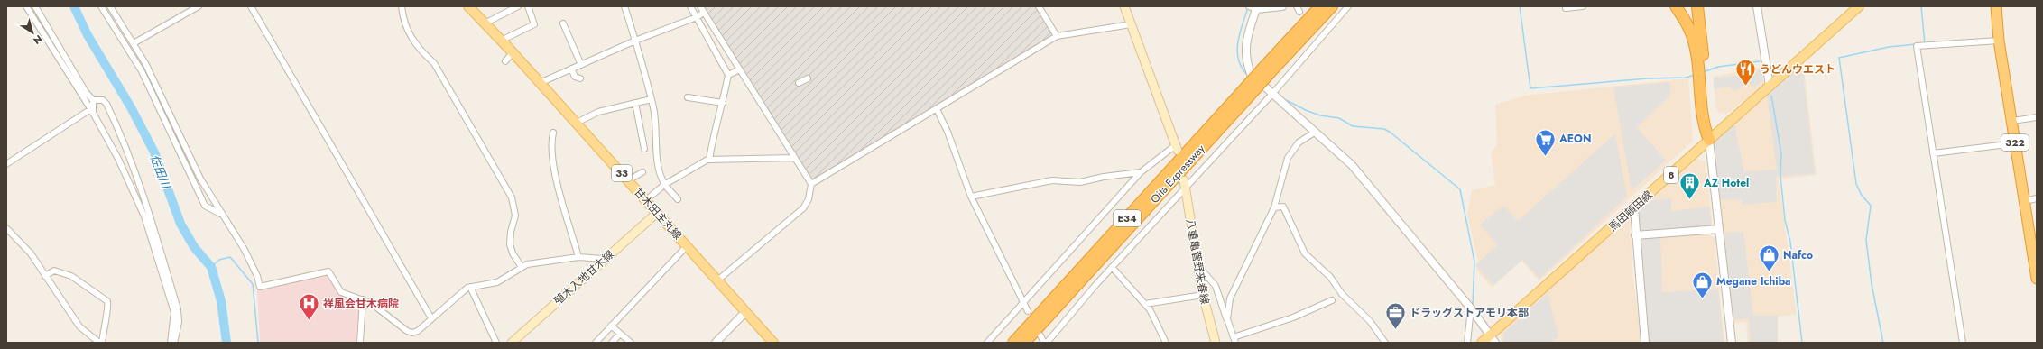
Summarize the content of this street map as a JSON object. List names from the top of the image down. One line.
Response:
{"streets":{"highway":["322","Oita Expressway","E34"],"main road":["33","8","馬田頓田線","甘木田主丸線","八重亀菅野来春線","殖木入地甘木線"]},"crossings":[["甘木田主丸線","殖木入地甘木線"]],"water":["佐田川"],"places":{"restaurant":["うどんウエスト"],"supermarket":["AEON"],"building":["AZ Hotel"],"shop":["Nafco","Megane Ichiba"],"hospital":["祥風会甘木病院"],"office":["ドラッグストアモリ本部"]},"north":"bottom right"}
